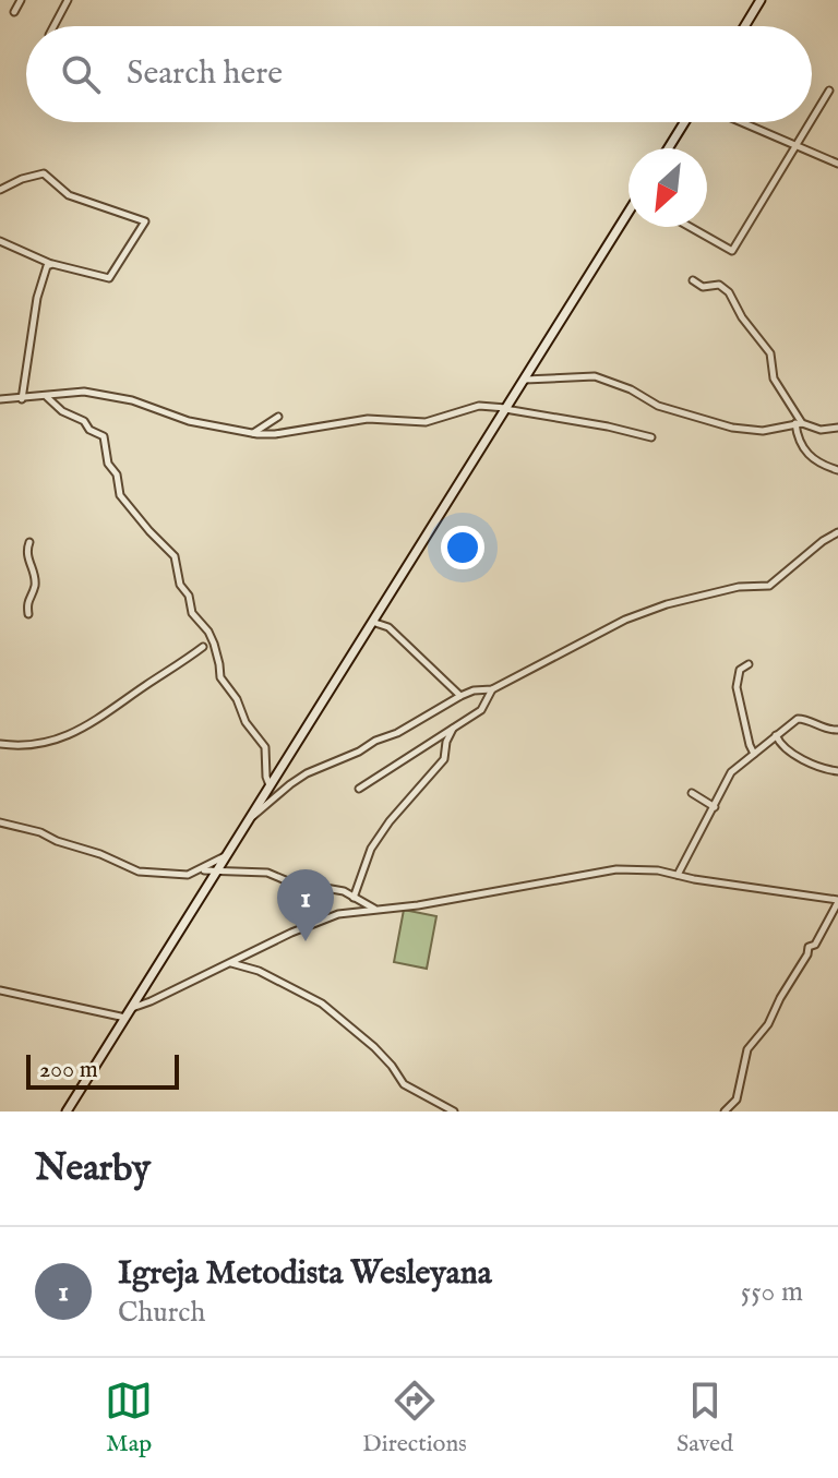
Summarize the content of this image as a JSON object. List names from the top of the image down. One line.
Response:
{"scale_bar":"200 m","north":"bottom left","page":{"search":"Search here","pins":"1","scale":"200 m","heading":"Nearby","list":[{"mark":"1","name":"Igreja Metodista Wesleyana","note":"Church","value":"550 m"}],"nav":["Map","Directions","Saved"]}}
